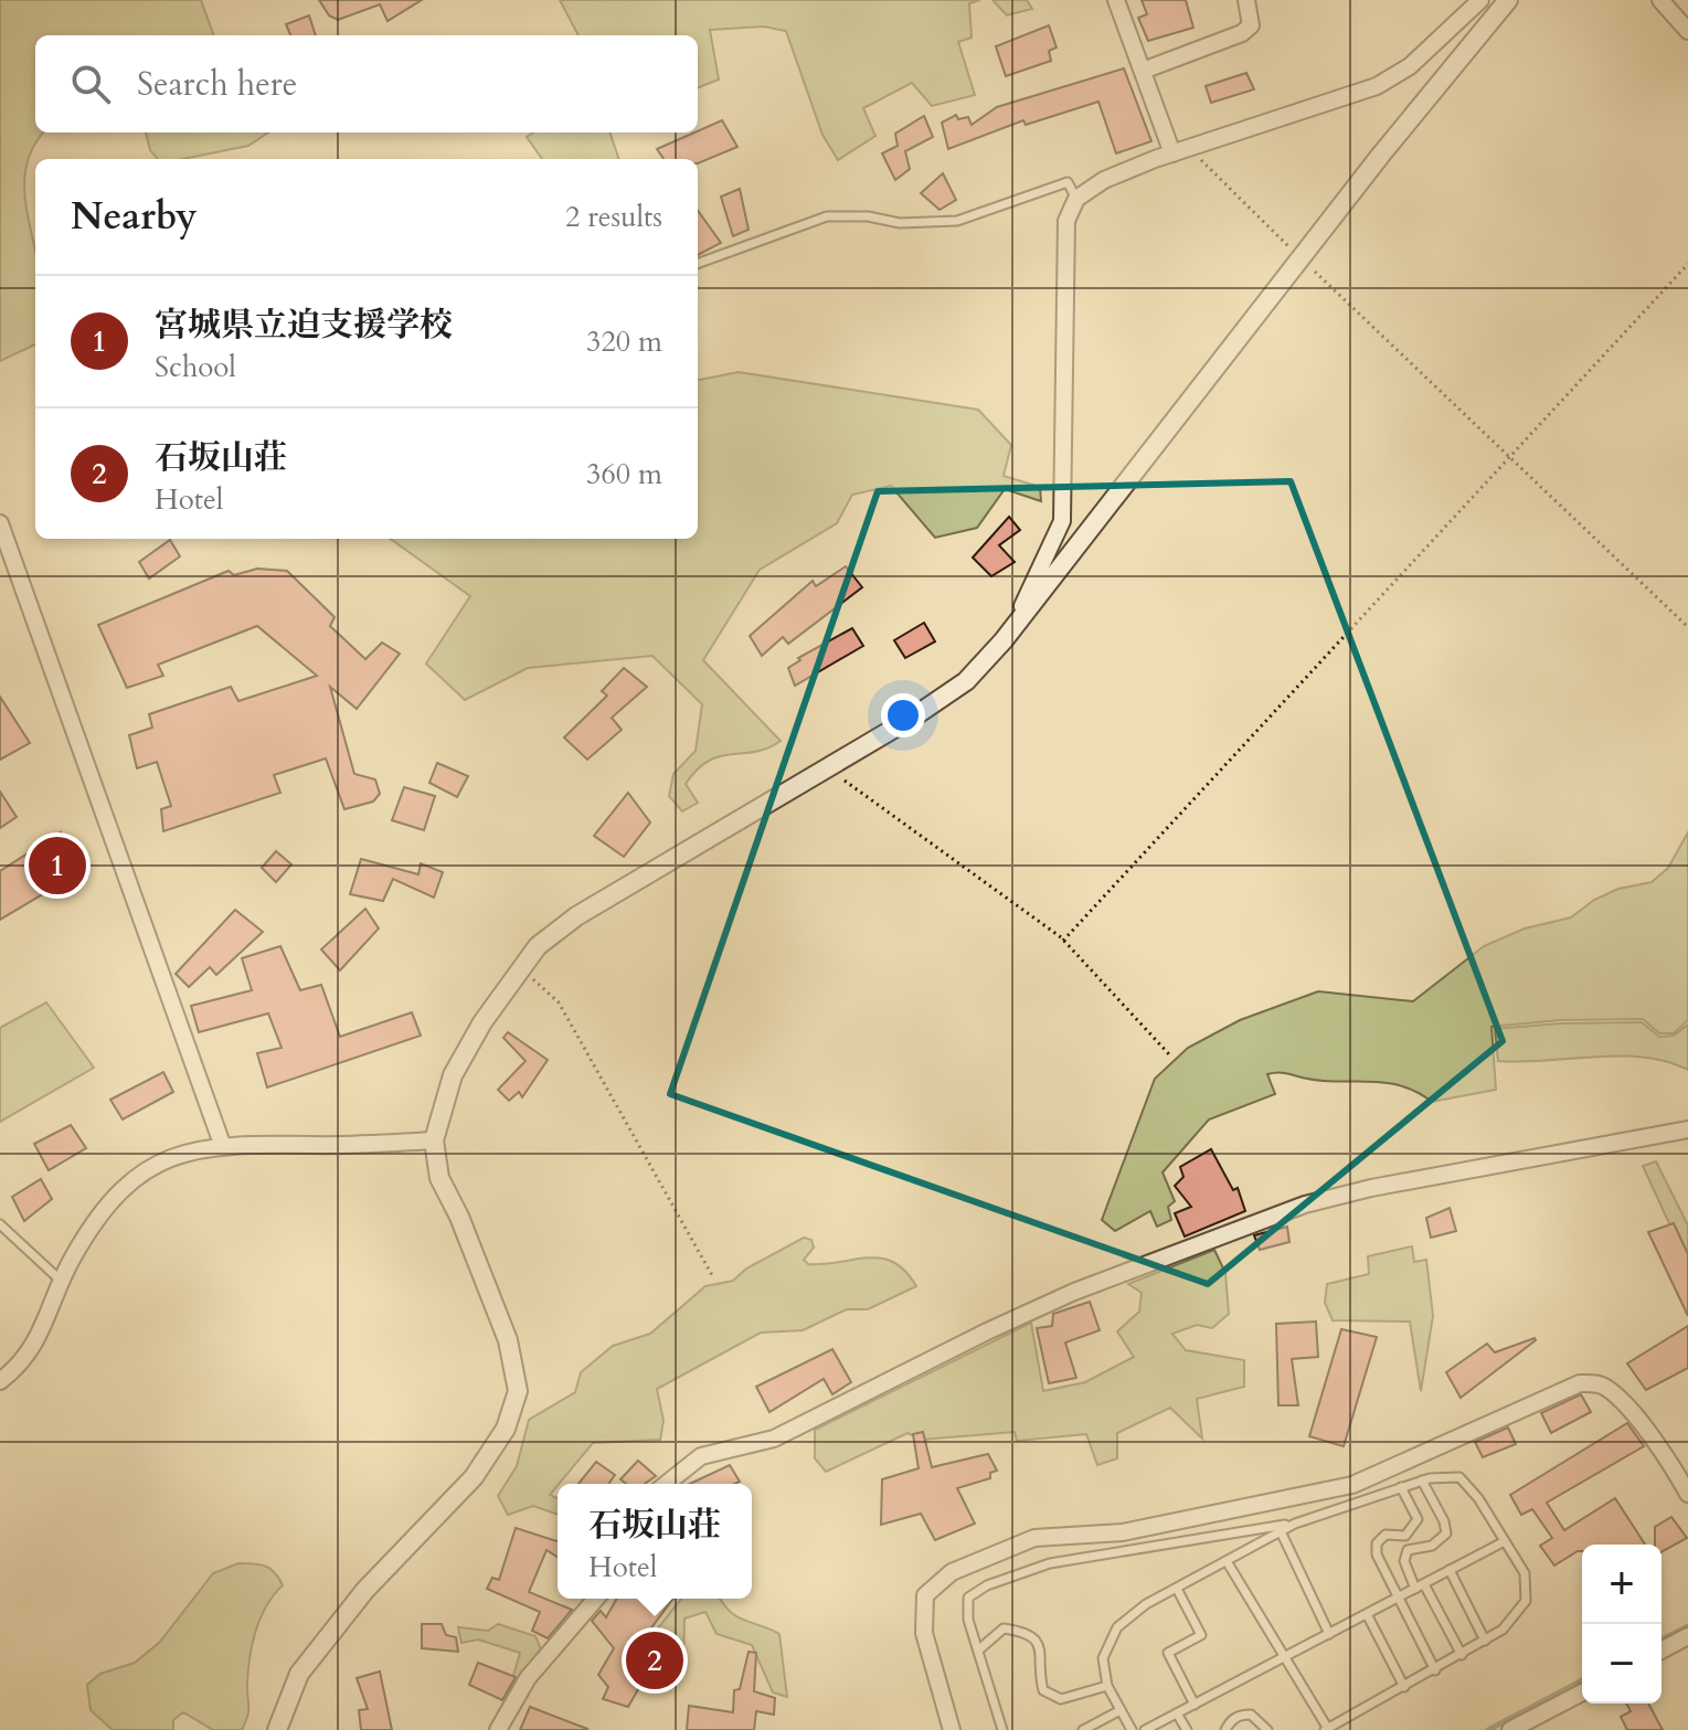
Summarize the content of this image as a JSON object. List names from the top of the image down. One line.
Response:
{"page":{"search":"Search here","heading":["Nearby","2 results"],"list":[{"mark":"1","name":"宮城県立迫支援学校","note":"School","value":"320 m"},{"mark":"2","name":"石坂山荘","note":"Hotel","value":"360 m"}],"pins":["1","2"],"popup":["石坂山荘","Hotel"],"map_buttons":["+","−"]}}
